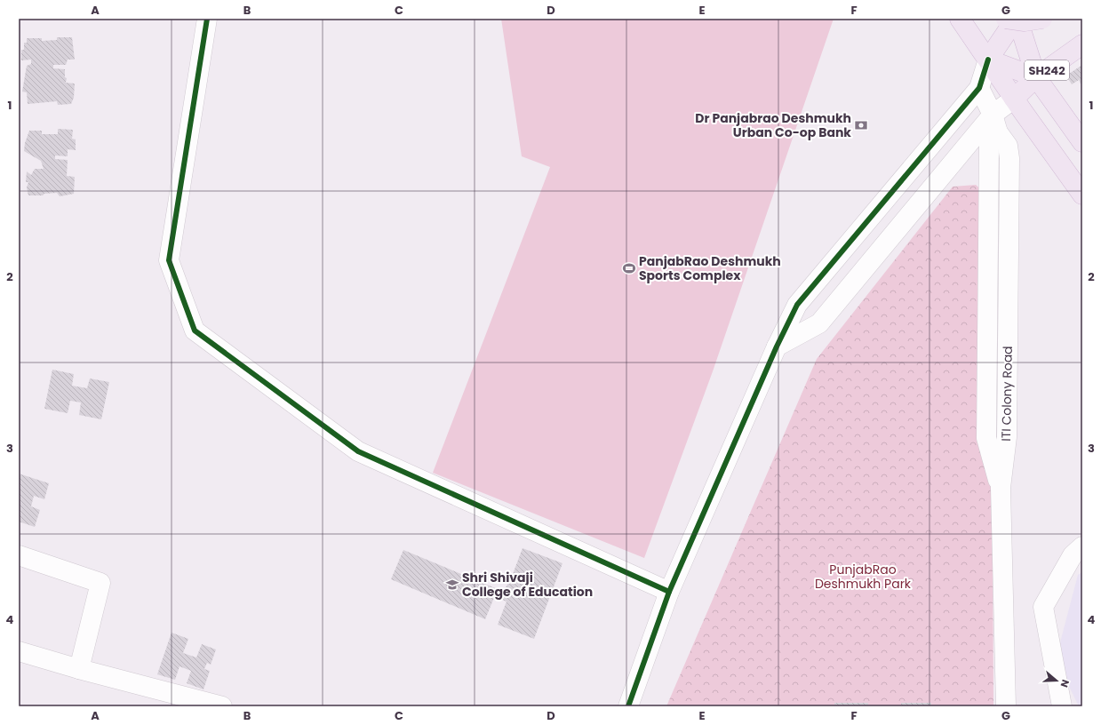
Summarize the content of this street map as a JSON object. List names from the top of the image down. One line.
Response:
{"streets":{"main road":["SH242"],"street":["ITI Colony Road"]},"parks":["PunjabRao Deshmukh Park"],"places":{"bank":["Dr Panjabrao Deshmukh Urban Co-op Bank"],"sports":["PanjabRao Deshmukh Sports Complex"],"school or university":["Shri Shivaji College of Education"]},"north":"right","grid":{"columns":["A","B","C","D","E","F","G"],"rows":["1","2","3","4"]}}
